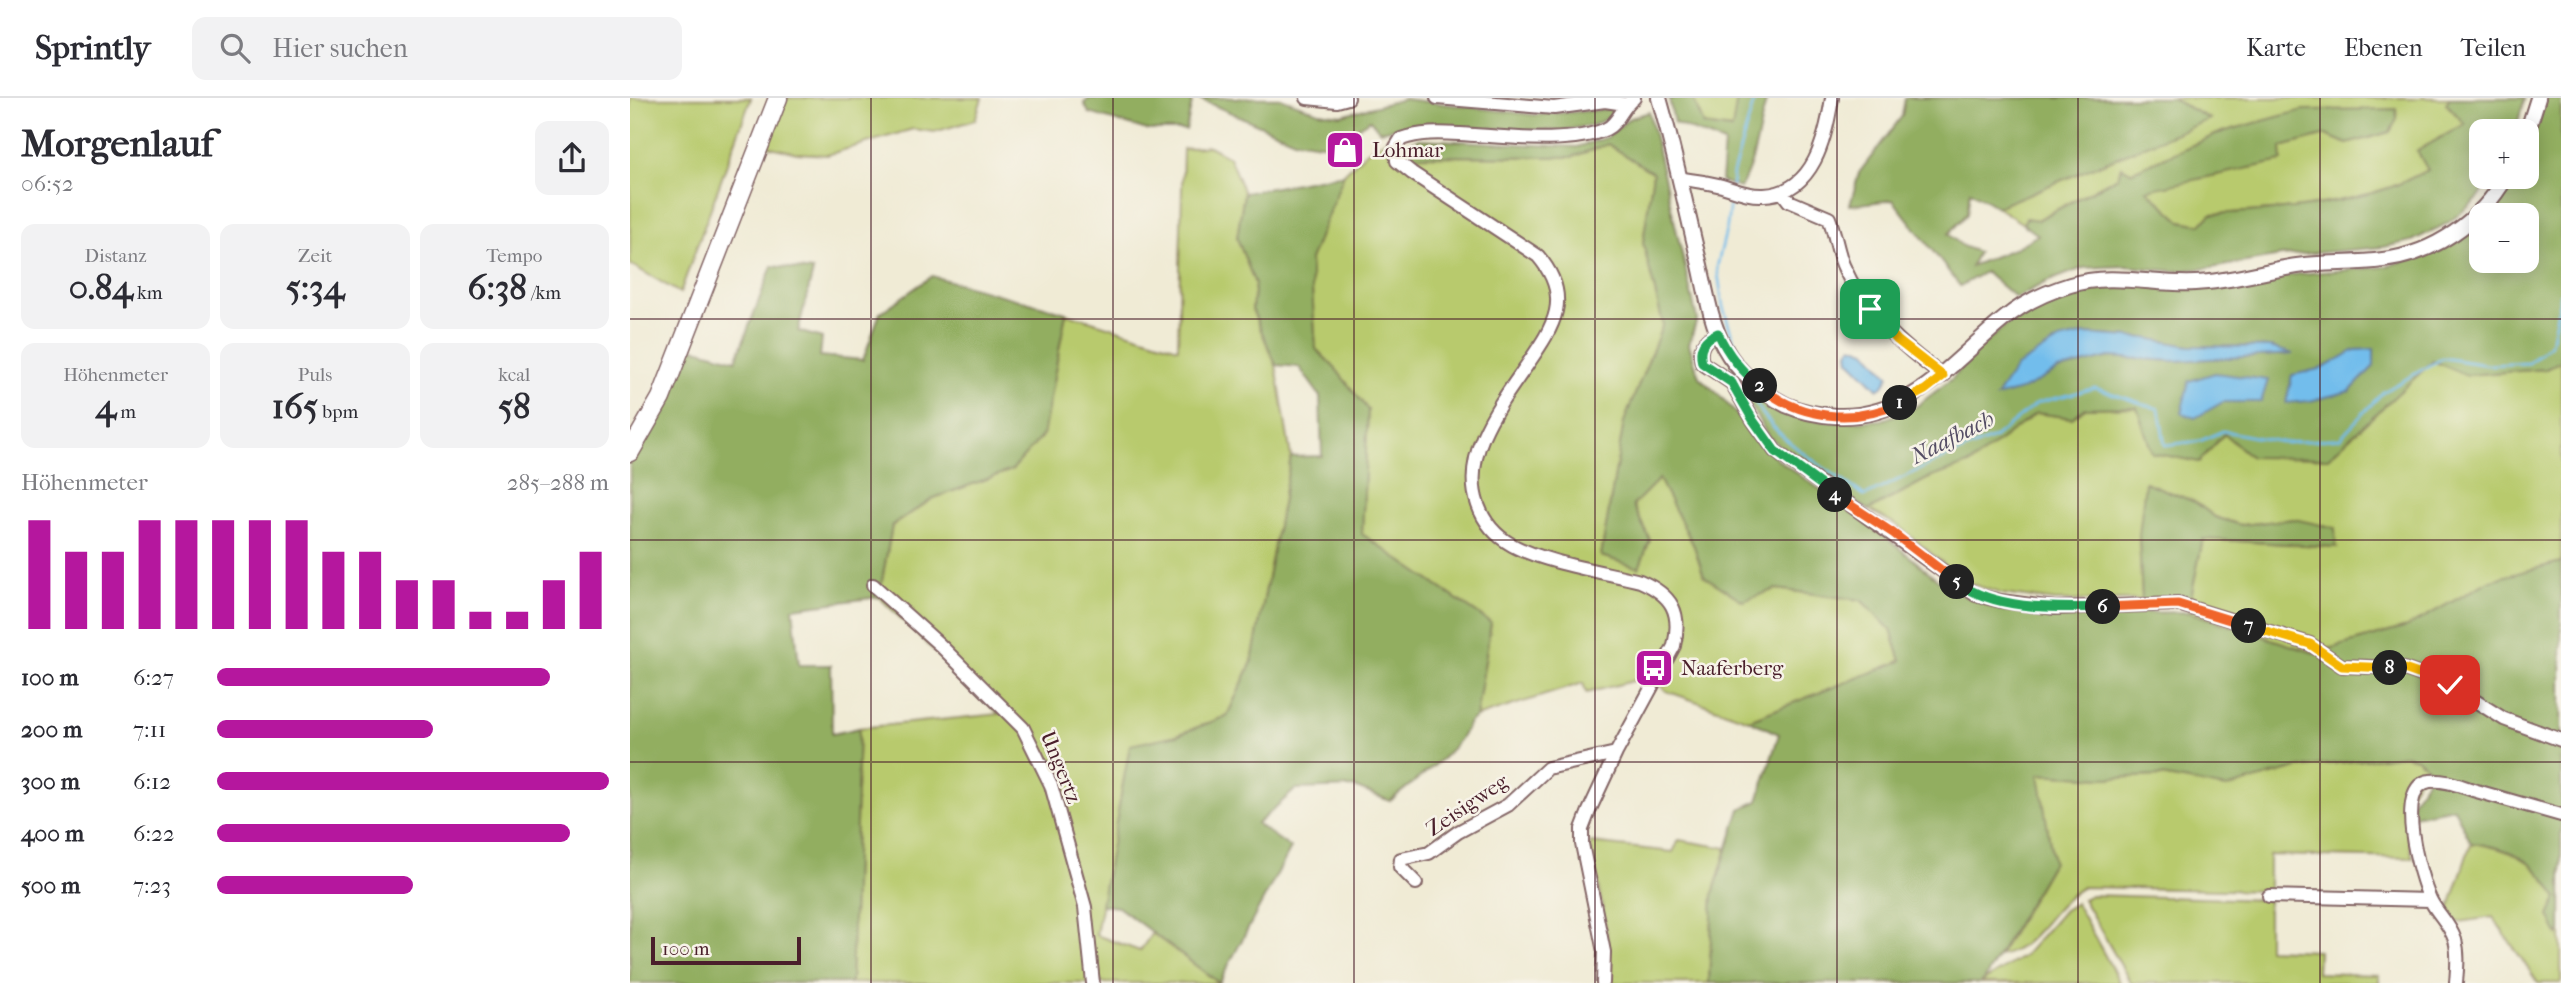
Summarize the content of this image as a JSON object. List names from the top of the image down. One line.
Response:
{"streets":{"street":["Ungertz","Zeisigweg"]},"water":["Naafbach"],"places":{"shop":["Lohmar"],"bus stop":["Naaferberg"]},"scale_bar":"100 m","page":{"header":"Sprintly","search":"Hier suchen","nav":["Karte","Ebenen","Teilen"],"heading":["Morgenlauf","06:52"],"map_buttons":["+","−"],"stats":[["Distanz","0.84 km"],["Zeit","5:34"],["Tempo","6:38 /km"],["Höhenmeter","4 m"],["Puls","165 bpm"],["kcal","58"]],"pins":["2","1","4","5","6","7","8"],"chart":["Höhenmeter","285–288 m"],"list":[{"name":"100 m","note":"6:27"},{"name":"200 m","note":"7:11"},{"name":"300 m","note":"6:12"},{"name":"400 m","note":"6:22"},{"name":"500 m","note":"7:23"}],"scale":"100 m"}}
